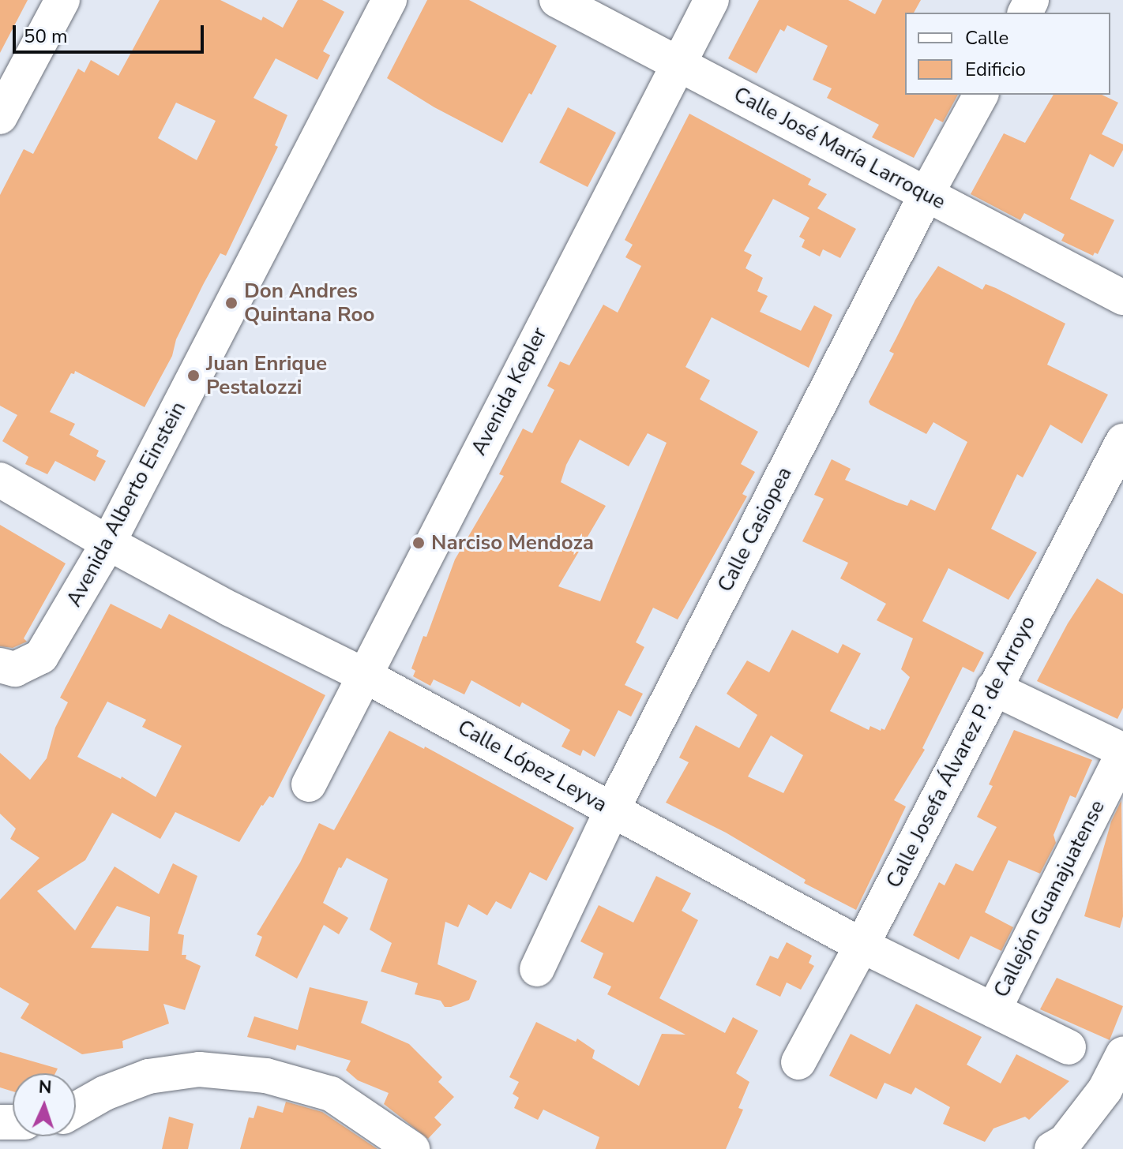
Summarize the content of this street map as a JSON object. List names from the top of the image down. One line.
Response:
{"streets":{"street":["Calle José María Larroque","Avenida Kepler","Avenida Alberto Einstein","Calle Casiopea","Calle Josefa Álvarez P. de Arroyo","Calle López Leyva","Callejón Guanajuatense"]},"crossings":[["Calle José María Larroque","Avenida Kepler"],["Calle José María Larroque","Calle Casiopea"],["Avenida Kepler","Calle López Leyva"],["Avenida Alberto Einstein","Calle López Leyva"],["Calle Casiopea","Calle López Leyva"],["Calle Josefa Álvarez P. de Arroyo","Calle López Leyva"],["Calle López Leyva","Callejón Guanajuatense"]],"places":["Don Andres Quintana Roo","Juan Enrique Pestalozzi","Narciso Mendoza"],"legend":["Calle","Edificio"],"scale_bar":"50 m","north":"top"}
